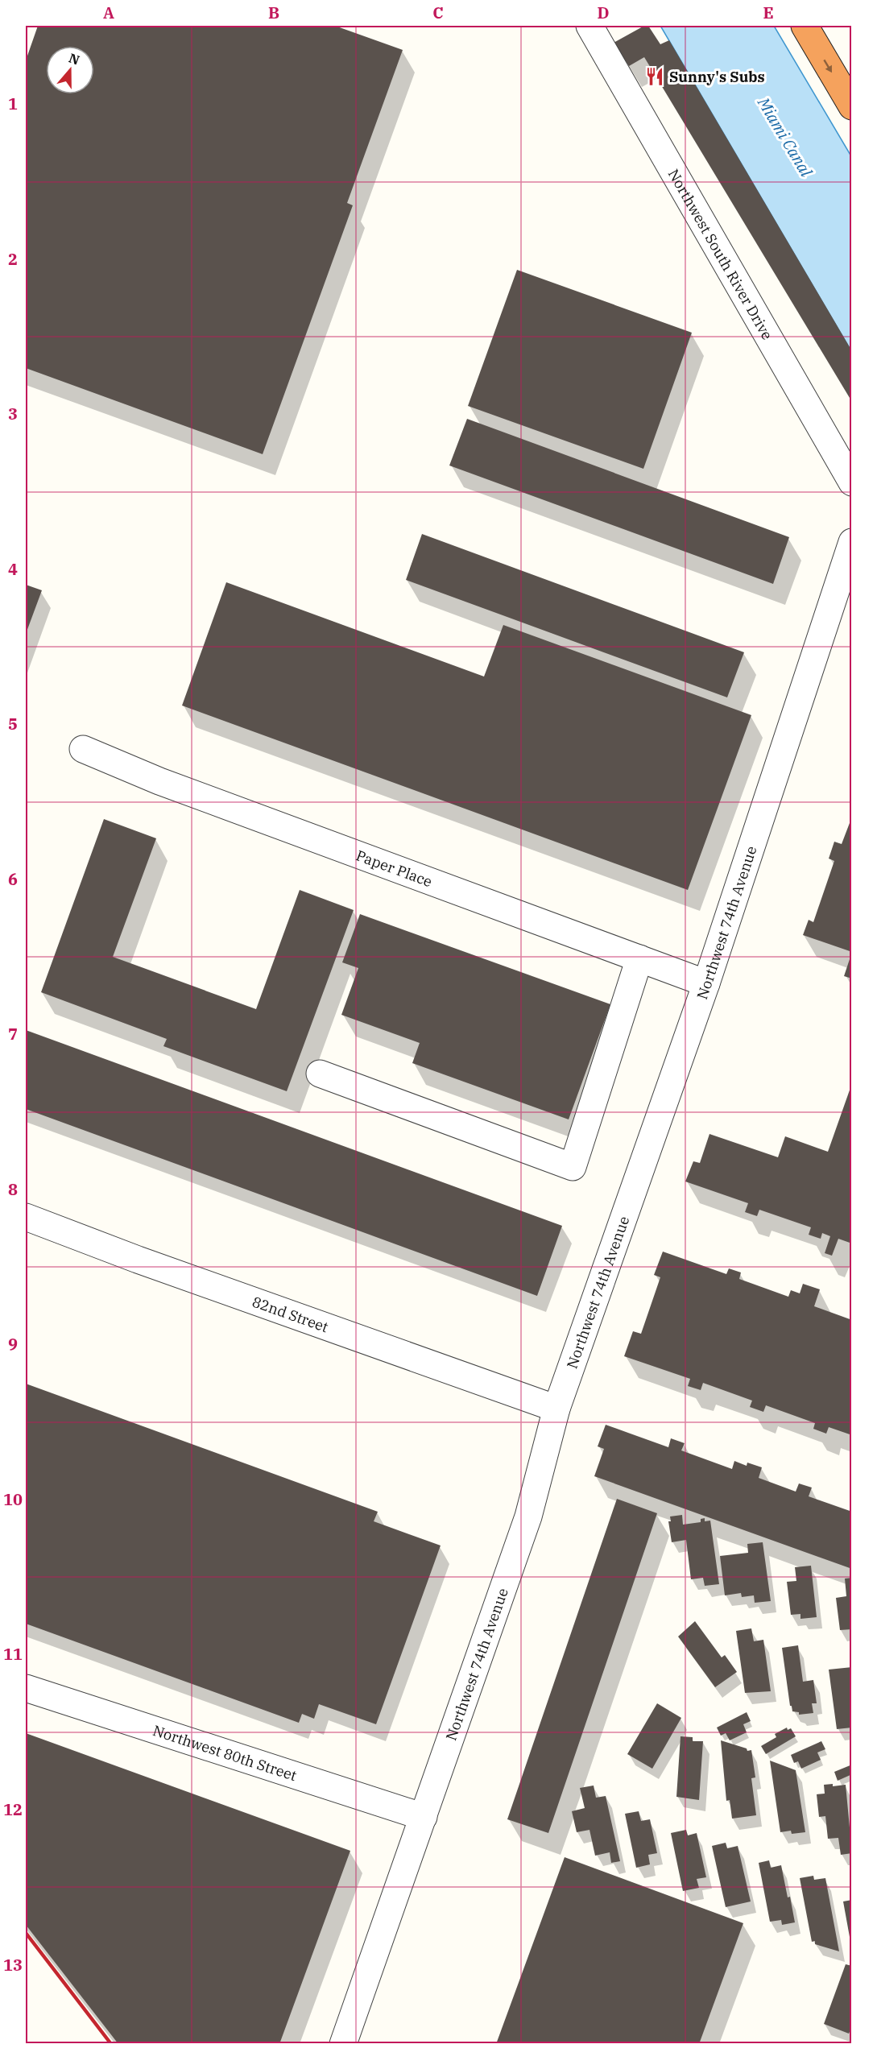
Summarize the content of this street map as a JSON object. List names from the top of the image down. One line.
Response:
{"streets":{"street":["Northwest South River Drive","Paper Place","Northwest 74th Avenue","82nd Street","Northwest 80th Street"]},"crossings":[["Paper Place","Northwest 74th Avenue"],["Northwest 74th Avenue","82nd Street"],["Northwest 74th Avenue","Northwest 80th Street"]],"water":["Miami Canal"],"places":{"restaurant":["Sunny's Subs"]},"north":"top","grid":{"columns":["A","B","C","D","E"],"rows":["1","2","3","4","5","6","7","8","9","10","11","12","13"]}}
